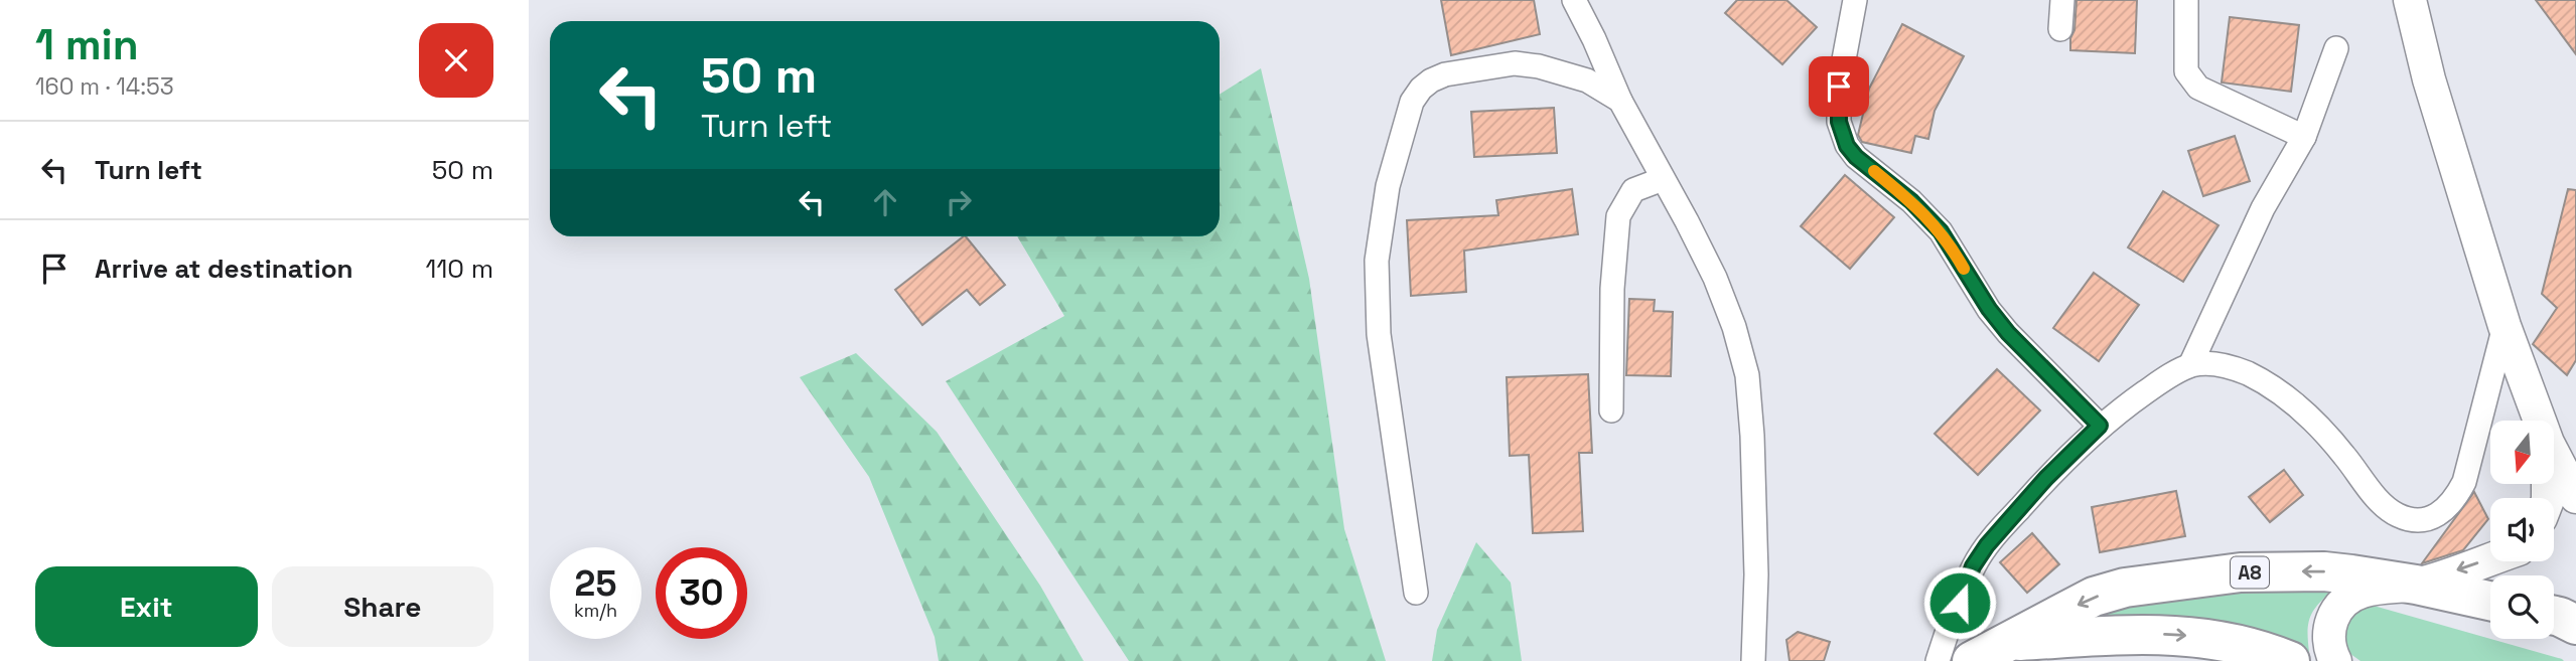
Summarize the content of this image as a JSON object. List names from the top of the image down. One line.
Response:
{"streets":{"highway":["A8"]},"north":"bottom","page":{"heading":["1 min","160 m · 14:53"],"turn":["50 m","Turn left"],"list":[{"name":"Turn left","value":"50 m"},{"name":"Arrive at destination","value":"110 m"}],"speed":"25 km/h","limit":"30","buttons":["Exit","Share"]}}
